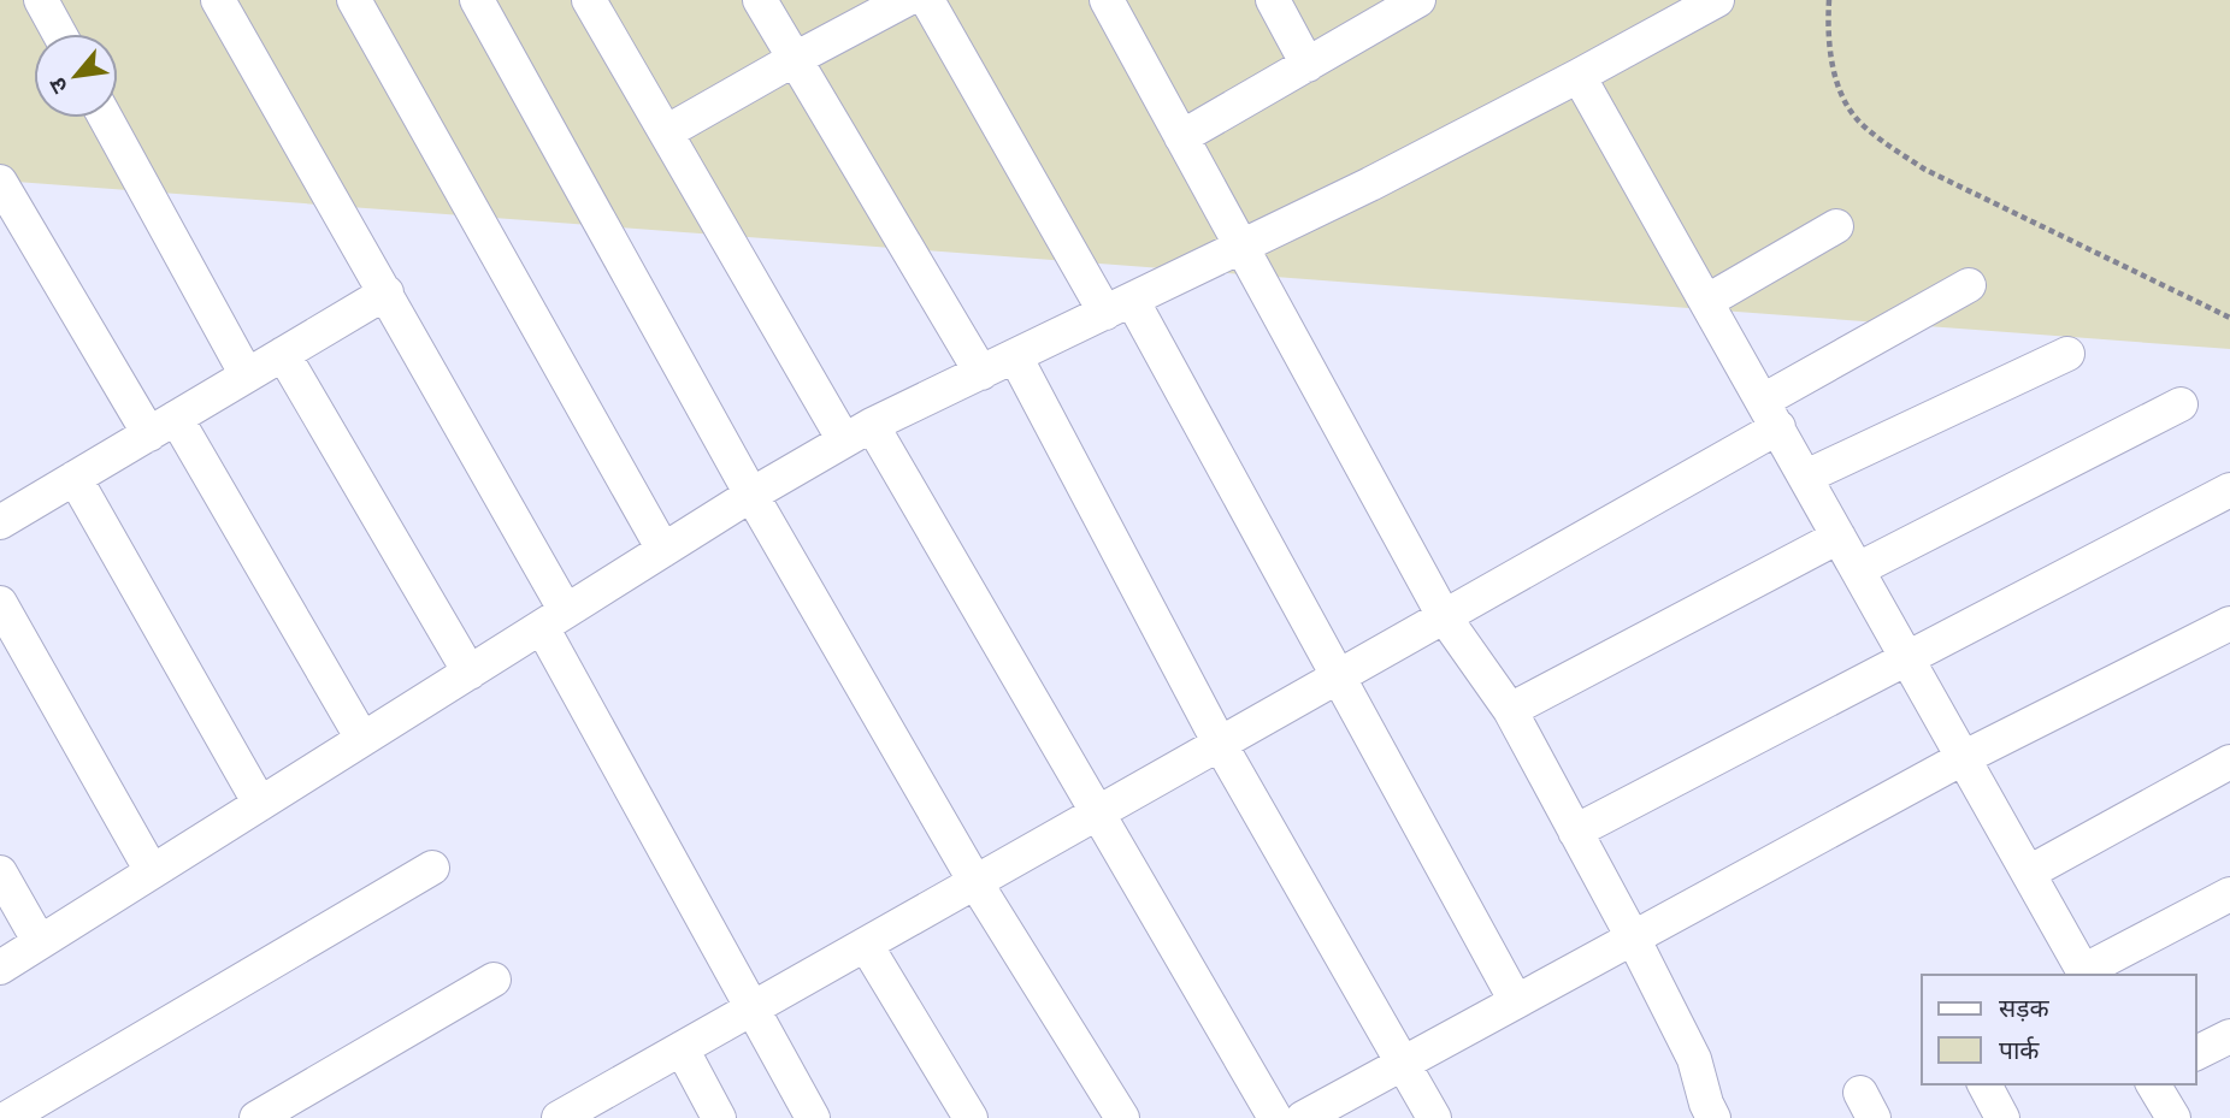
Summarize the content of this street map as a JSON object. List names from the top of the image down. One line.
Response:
{"legend":["सड़क","पार्क"],"north":"bottom left"}
